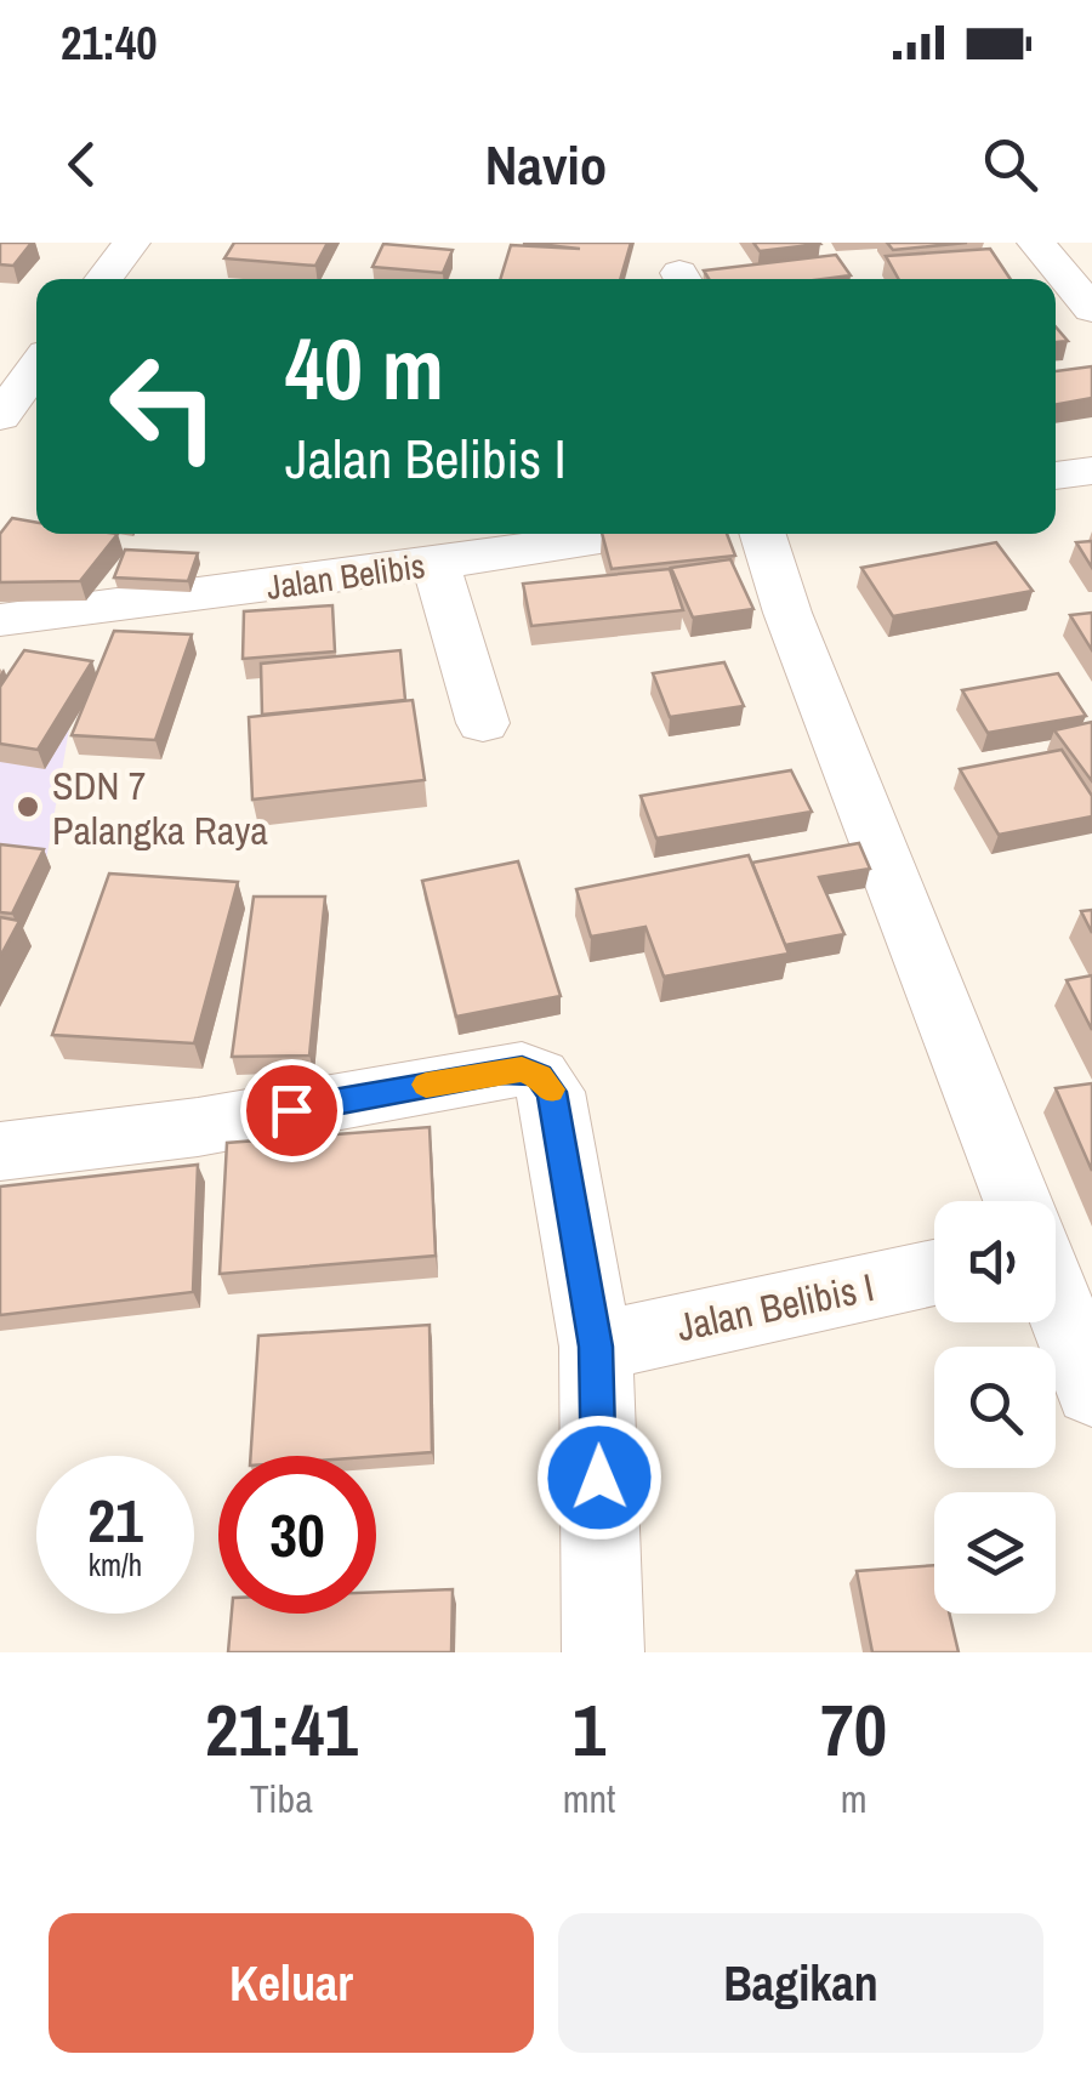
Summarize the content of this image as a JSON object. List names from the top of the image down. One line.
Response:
{"streets":{"street":["Jalan Belibis","Jalan Belibis I"]},"places":["SDN 7 Palangka Raya"],"page":{"status":"21:40","header":"Navio","turn":["40 m","Jalan Belibis I"],"speed":"21 km/h","limit":"30","eta":["21:41","Tiba","1","mnt","70","m"],"buttons":["Keluar","Bagikan"]}}
